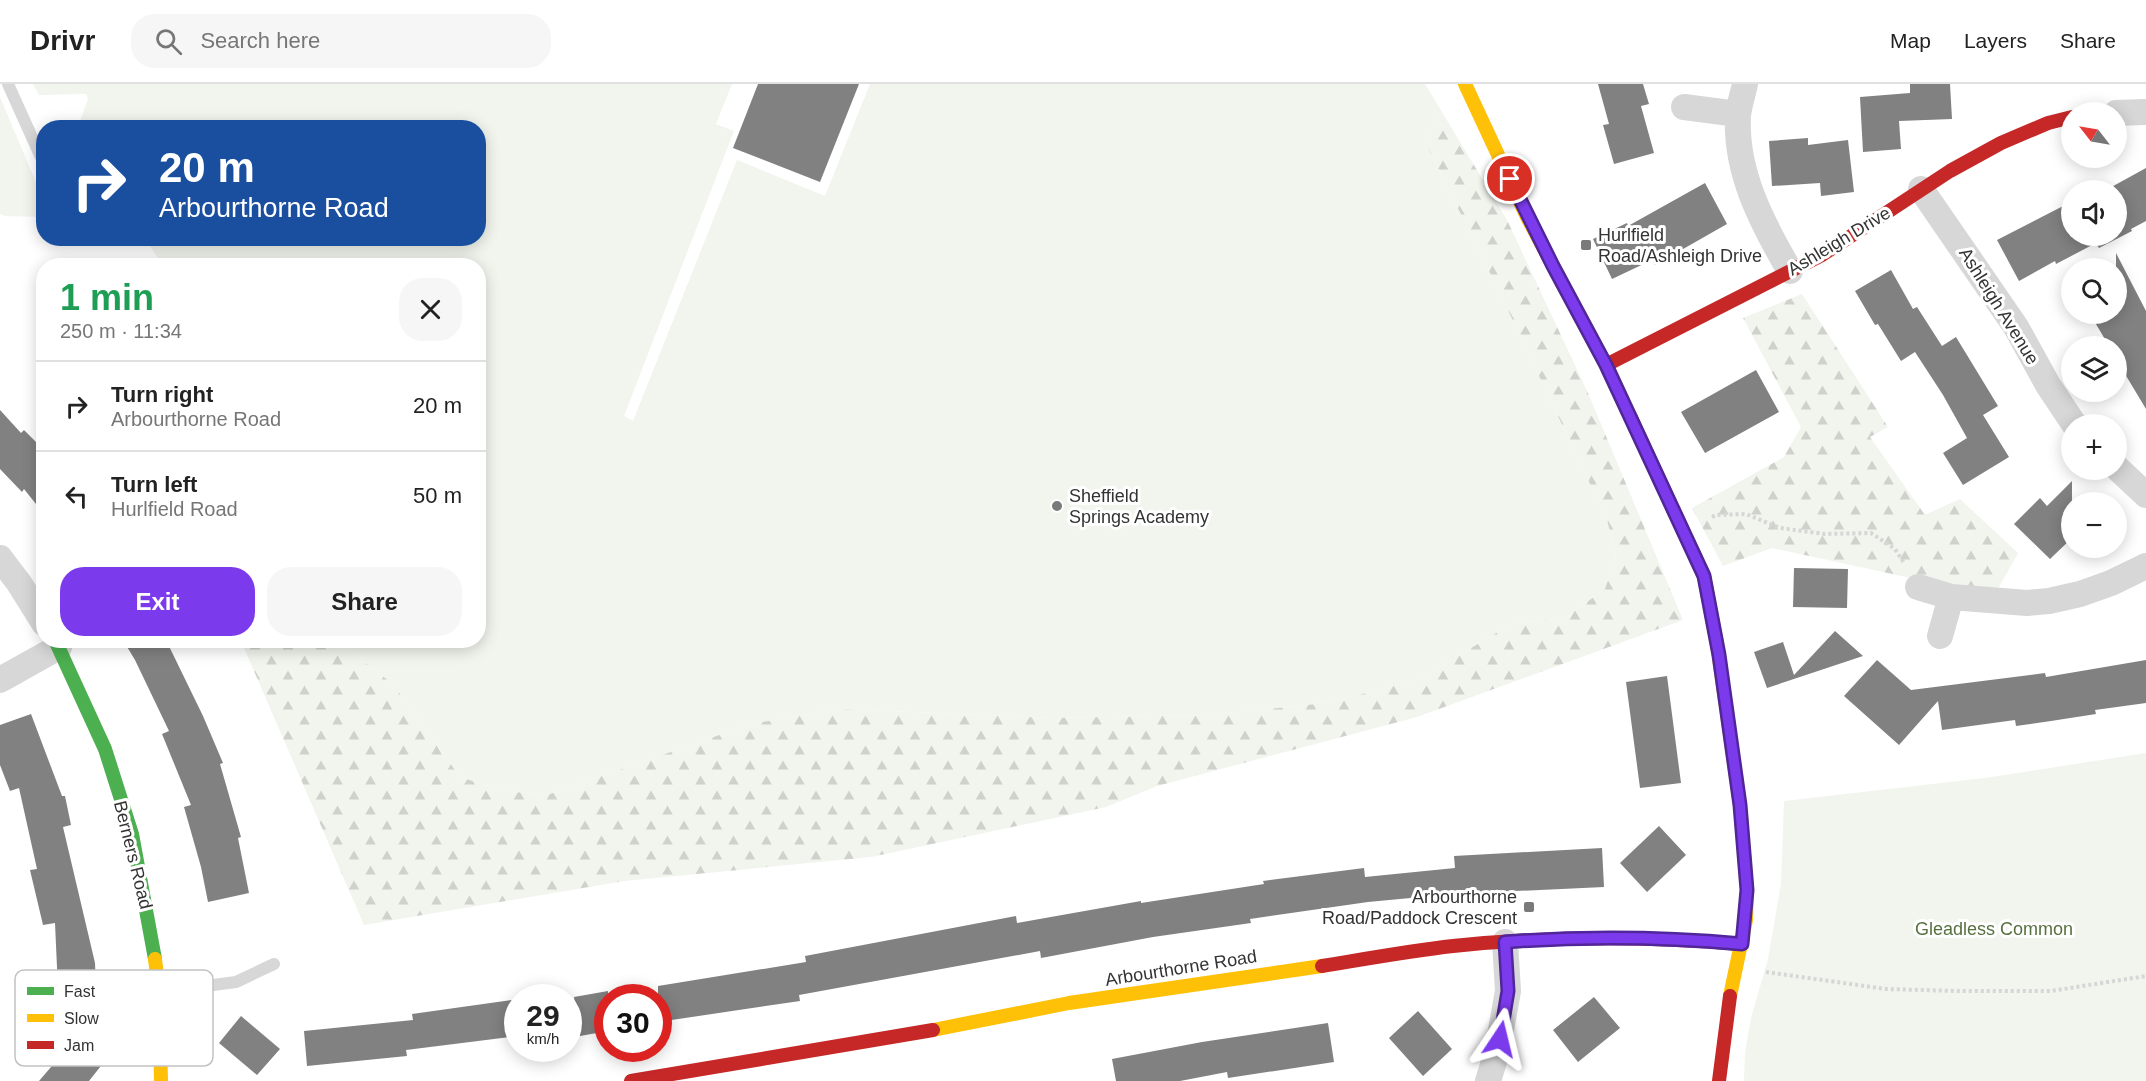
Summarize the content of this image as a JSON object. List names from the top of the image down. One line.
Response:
{"streets":{"street":["Ashleigh Drive","Ashleigh Avenue","Berners Road","Arbourthorne Road"]},"crossings":[["Ashleigh Drive","Ashleigh Avenue"]],"parks":["Gleadless Common"],"places":{"transit":["Hurlfield Road/Ashleigh Drive","Arbourthorne Road/Paddock Crescent"],"other":["Sheffield Springs Academy"]},"legend":["Fast","Slow","Jam"],"north":"top left","page":{"header":"Drivr","search":"Search here","nav":["Map","Layers","Share"],"map_buttons":["+","−"],"turn":["20 m","Arbourthorne Road"],"heading":["1 min","250 m · 11:34"],"list":[{"name":"Turn right","note":"Arbourthorne Road","value":"20 m"},{"name":"Turn left","note":"Hurlfield Road","value":"50 m"}],"buttons":["Exit","Share"],"speed":"29 km/h","limit":"30"}}
